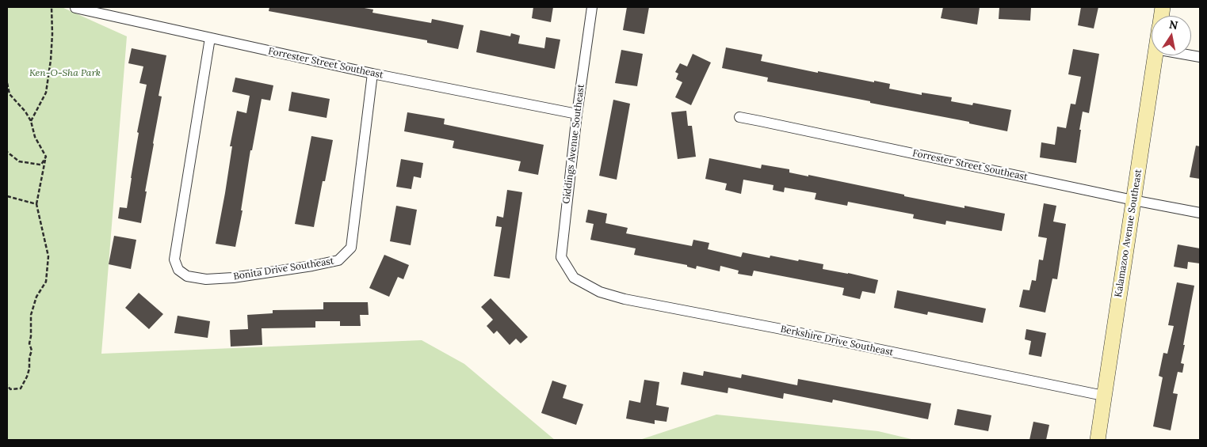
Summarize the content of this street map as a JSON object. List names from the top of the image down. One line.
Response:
{"streets":{"main road":["Kalamazoo Avenue Southeast"],"street":["Forrester Street Southeast","Giddings Avenue Southeast","Bonita Drive Southeast","Berkshire Drive Southeast"]},"crossings":[["Forrester Street Southeast","Giddings Avenue Southeast"],["Forrester Street Southeast","Kalamazoo Avenue Southeast"],["Forrester Street Southeast","Bonita Drive Southeast"],["Giddings Avenue Southeast","Berkshire Drive Southeast"],["Kalamazoo Avenue Southeast","Berkshire Drive Southeast"]],"parks":["Ken-O-Sha Park"],"north":"top"}
